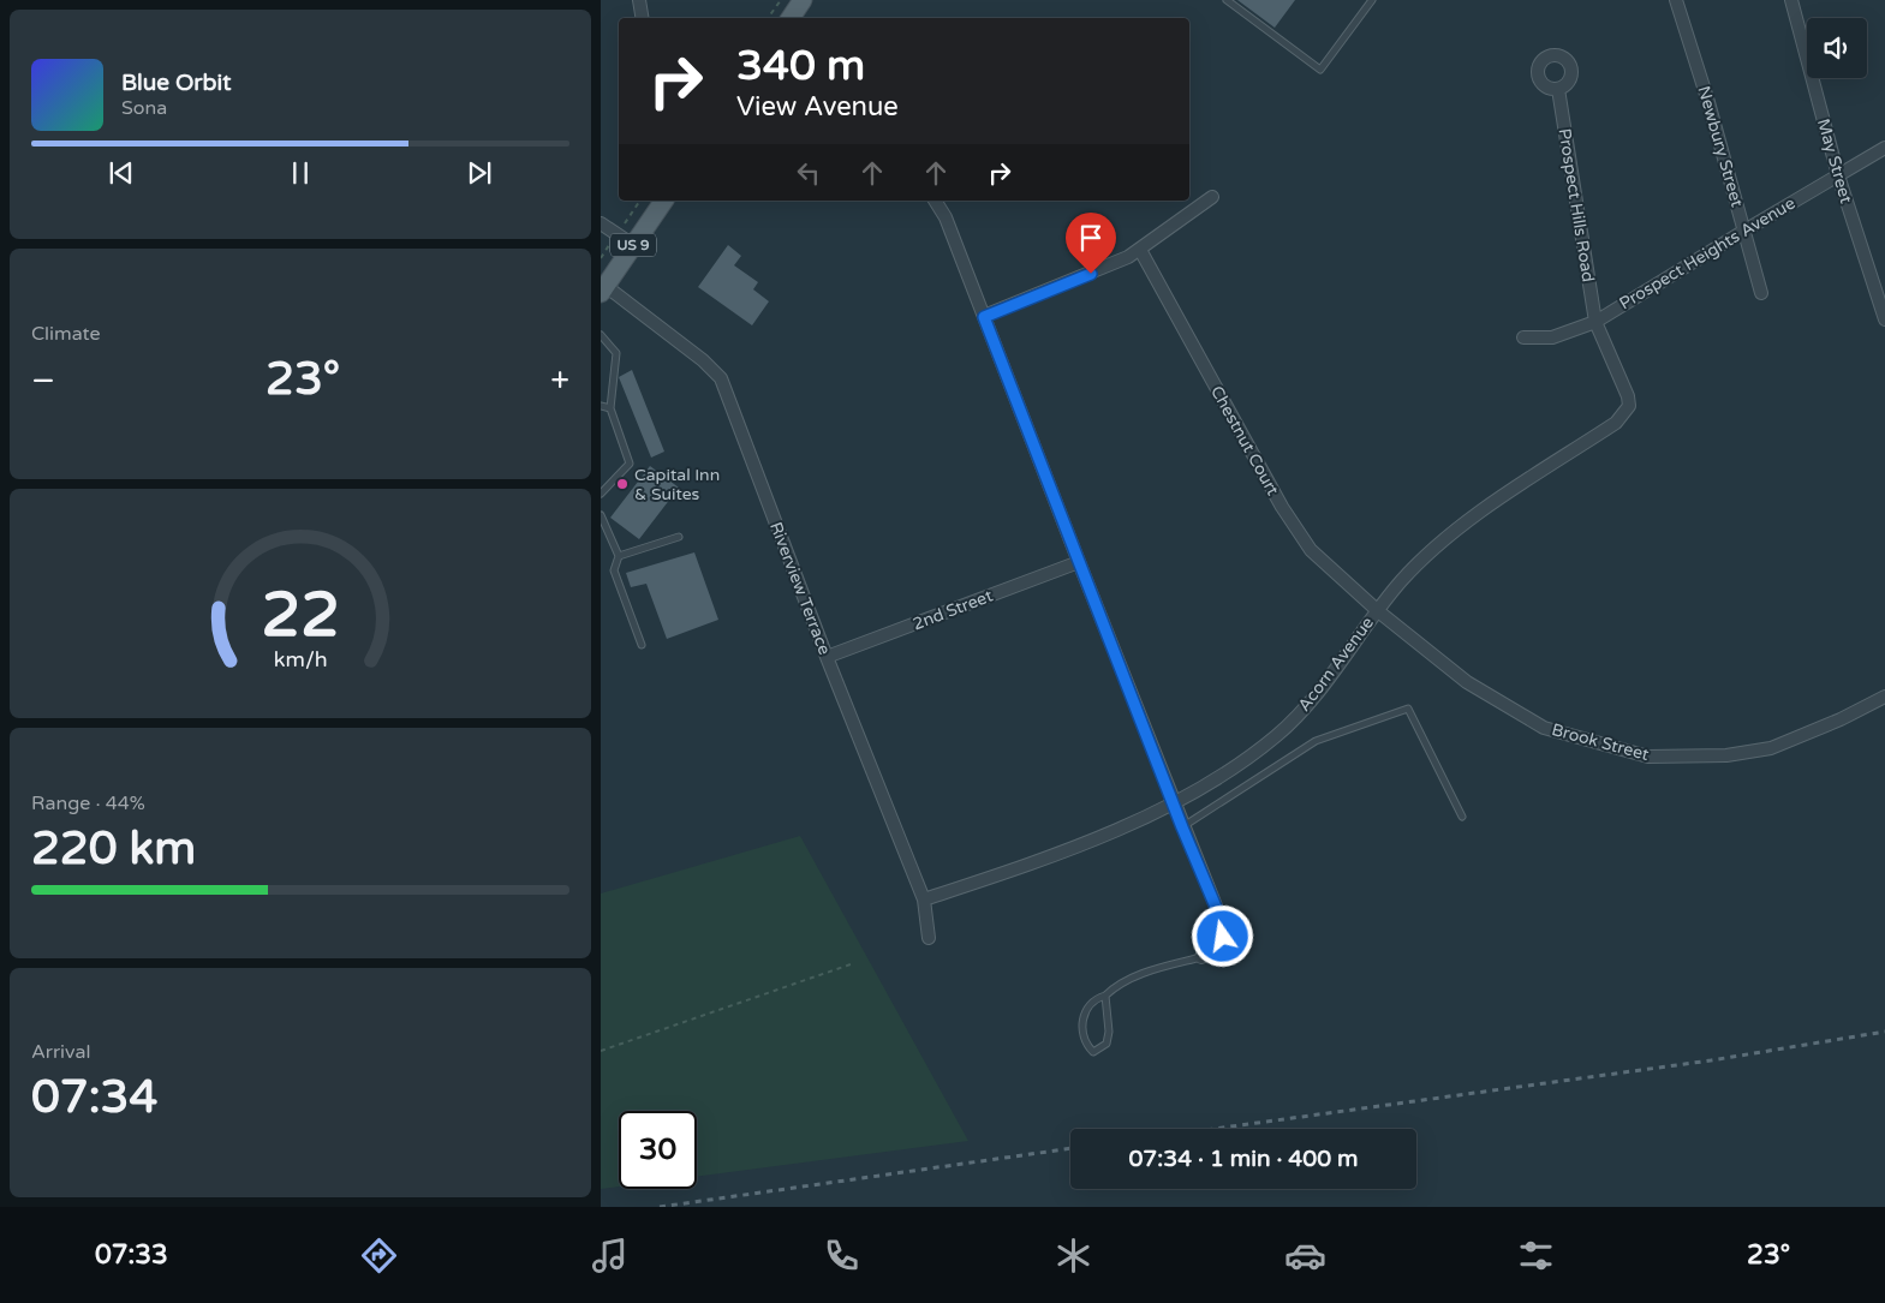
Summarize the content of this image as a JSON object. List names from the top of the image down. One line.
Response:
{"streets":{"main road":["US 9"],"street":["Newbury Street","May Street","Prospect Hills Road","Prospect Heights Avenue","Chestnut Court","Riverview Terrace","2nd Street","Acorn Avenue","Brook Street"]},"crossings":[["Newbury Street","Prospect Heights Avenue"],["May Street","Prospect Heights Avenue"],["Prospect Hills Road","Prospect Heights Avenue"],["Prospect Hills Road","Acorn Avenue"],["US 9","Riverview Terrace"],["Prospect Heights Avenue","Acorn Avenue"],["Chestnut Court","Acorn Avenue"],["Chestnut Court","Brook Street"],["Riverview Terrace","2nd Street"],["Riverview Terrace","Acorn Avenue"],["Acorn Avenue","Brook Street"]],"places":["Capital Inn & Suites"],"page":{"turn":["340 m","View Avenue"],"song":["Blue Orbit","Sona"],"tile":["Climate",["Range · 44%","220 km"],["Arrival","07:34"]],"heat":["−","23°","+"],"limit":"30","trip":"07:34 · 1 min · 400 m","tabs":["07:33","23°"],"gauge":["22","km/h"]}}
